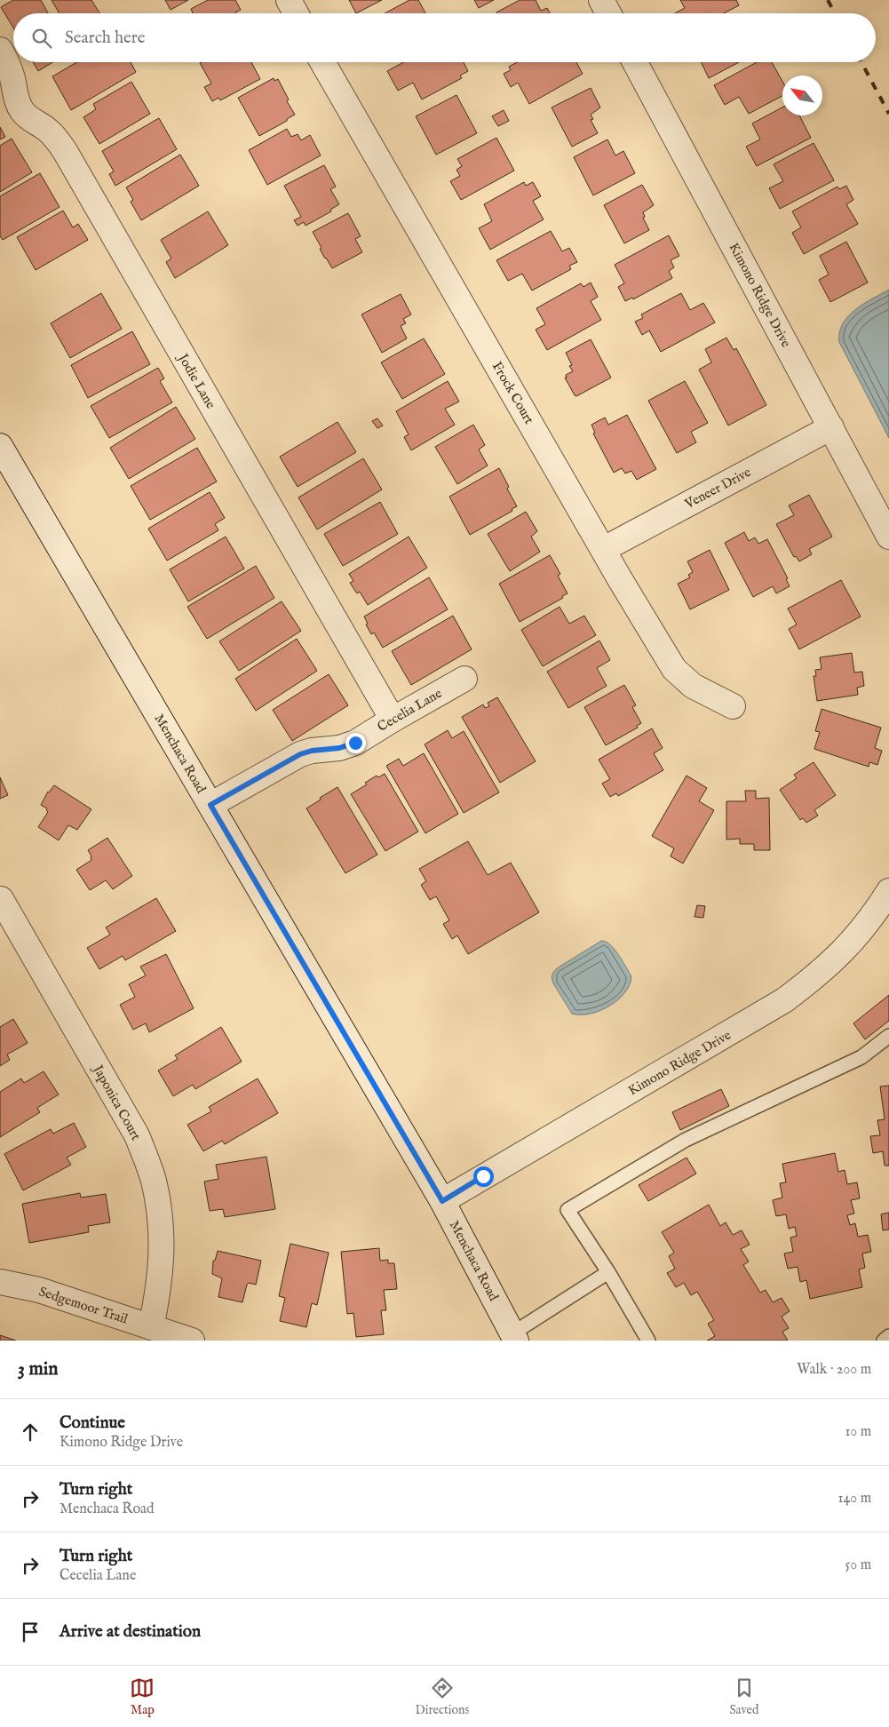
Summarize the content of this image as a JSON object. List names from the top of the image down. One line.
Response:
{"streets":{"street":["Kimono Ridge Drive","Jodie Lane","Frock Court","Veneer Drive","Cecelia Lane","Menchaca Road","Japonica Court","Sedgemoor Trail"]},"crossings":[["Kimono Ridge Drive","Veneer Drive"],["Kimono Ridge Drive","Menchaca Road"],["Jodie Lane","Cecelia Lane"],["Frock Court","Veneer Drive"],["Cecelia Lane","Menchaca Road"],["Japonica Court","Sedgemoor Trail"]],"north":"top left","page":{"search":"Search here","heading":["3 min","Walk · 200 m"],"list":[["Continue","Kimono Ridge Drive","10 m"],["Turn right","Menchaca Road","140 m"],["Turn right","Cecelia Lane","50 m"],"Arrive at destination"],"nav":["Map","Directions","Saved"]}}
